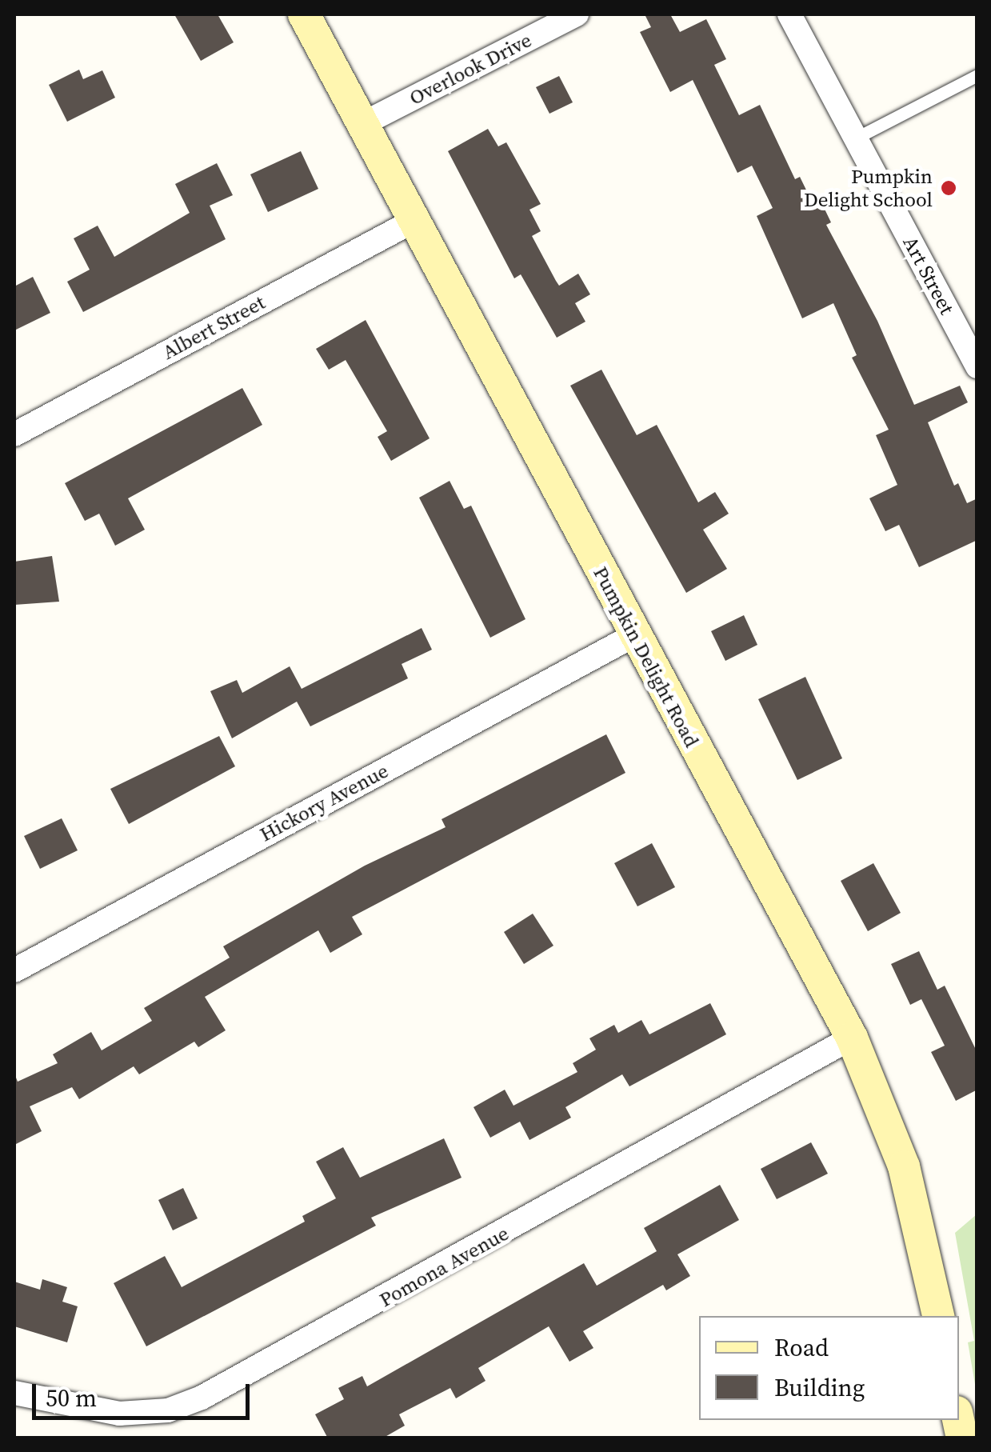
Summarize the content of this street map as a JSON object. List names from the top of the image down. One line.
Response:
{"streets":{"street":["Overlook Drive","Art Street","Albert Street","Pumpkin Delight Road","Hickory Avenue","Pomona Avenue"]},"crossings":[["Overlook Drive","Pumpkin Delight Road"],["Albert Street","Pumpkin Delight Road"],["Pumpkin Delight Road","Hickory Avenue"],["Pumpkin Delight Road","Pomona Avenue"]],"places":["Pumpkin Delight School"],"legend":["Road","Building"],"scale_bar":"50 m"}
